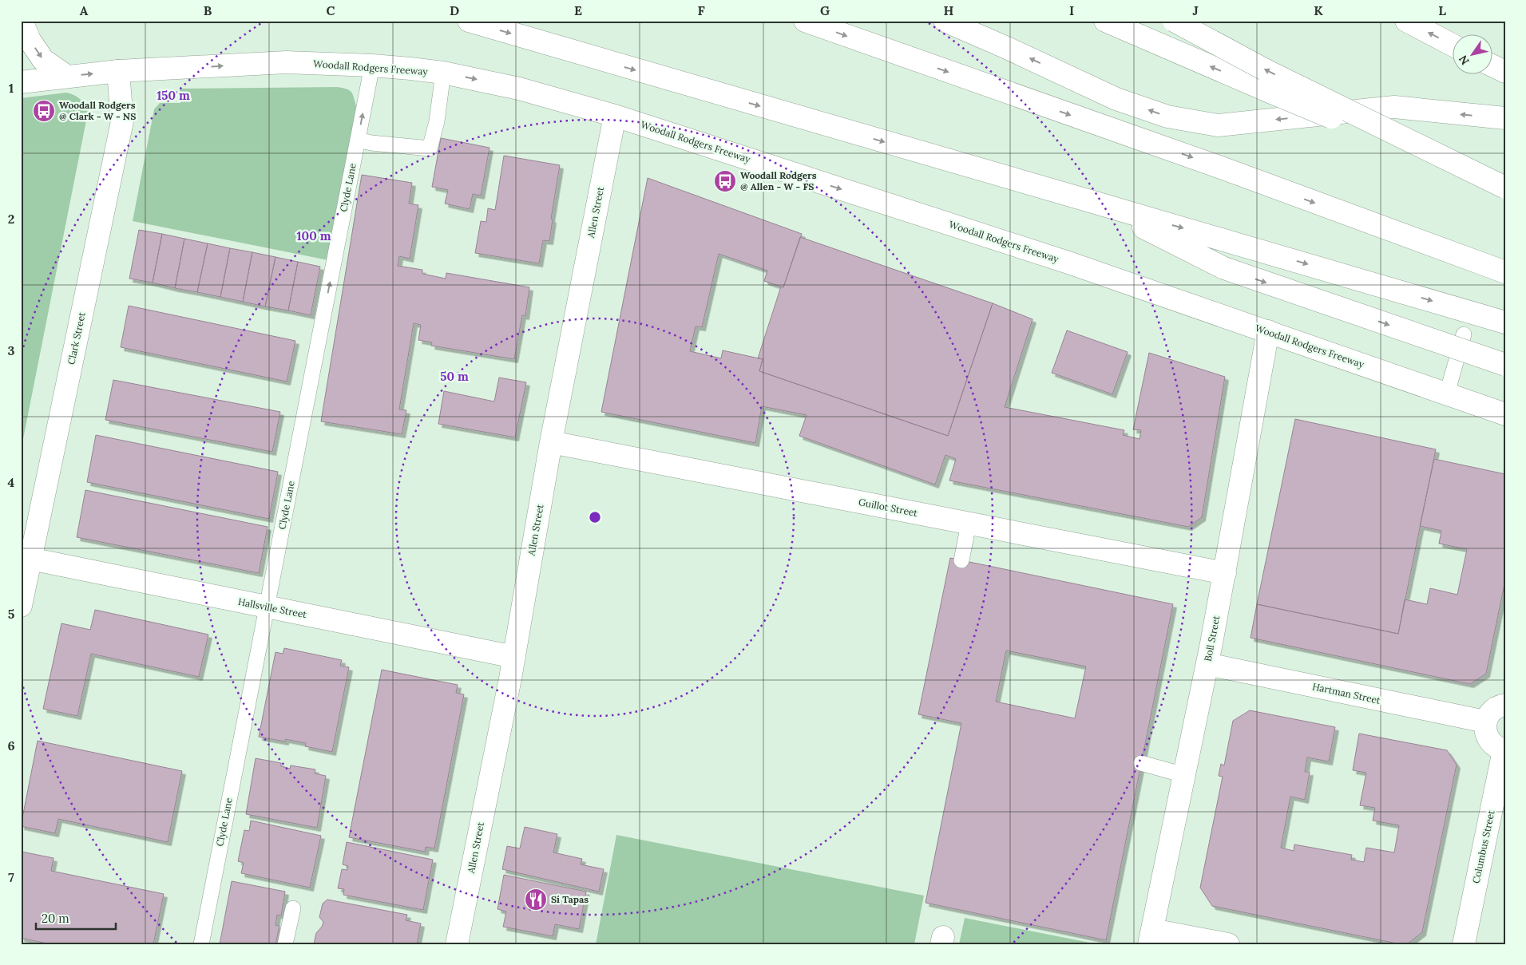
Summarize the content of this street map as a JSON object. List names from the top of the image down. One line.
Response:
{"streets":{"main road":["Woodall Rodgers Freeway","Allen Street","Clark Street","Guillot Street","Hallsville Street","Boll Street","Hartman Street","Columbus Street"],"lane":["Clyde Lane"]},"crossings":[["Woodall Rodgers Freeway","Clyde Lane"],["Woodall Rodgers Freeway","Allen Street"],["Woodall Rodgers Freeway","Clark Street"],["Woodall Rodgers Freeway","Boll Street"],["Clyde Lane","Hallsville Street"],["Allen Street","Guillot Street"],["Allen Street","Hallsville Street"],["Clark Street","Hallsville Street"],["Guillot Street","Boll Street"],["Boll Street","Hartman Street"],["Hartman Street","Columbus Street"]],"one_way":["Clyde Lane"],"places":{"bus stop":["Woodall Rodgers @ Clark - W - NS","Woodall Rodgers @ Allen - W - FS"],"restaurant":["Sí Tapas"]},"scale_bar":"20 m","north":"bottom left","grid":{"columns":["A","B","C","D","E","F","G","H","I","J","K","L"],"rows":["1","2","3","4","5","6","7"]},"rings":["150 m","100 m","50 m"]}
